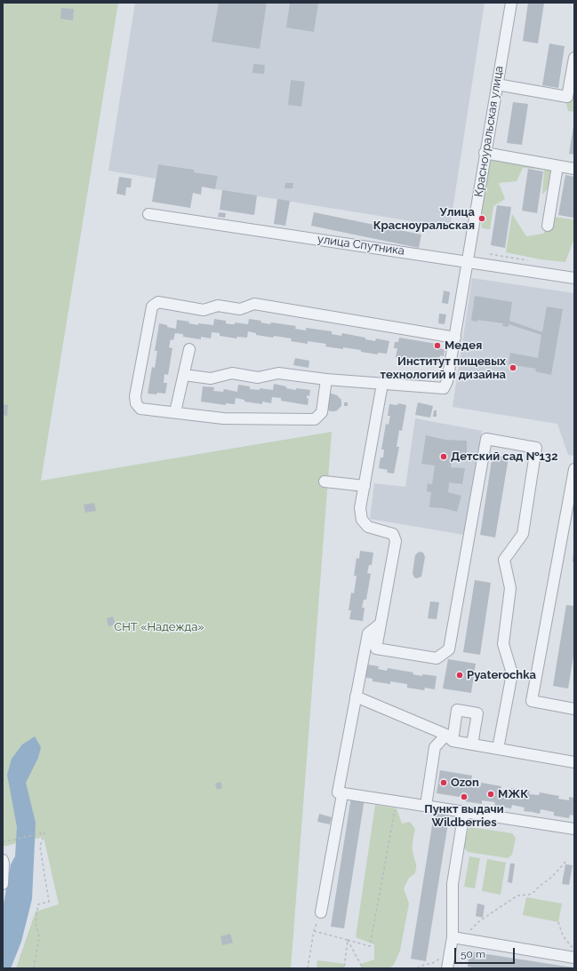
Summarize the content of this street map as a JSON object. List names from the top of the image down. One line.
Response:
{"streets":{"street":["Красноуральская улица","улица Спутника"]},"crossings":[["Красноуральская улица","улица Спутника"]],"parks":["СНТ «Надежда»"],"places":["Улица Красноуральская","Медея","Институт пищевых технологий и дизайна","Детский сад №132","Pyaterochka","Ozon","МЖК","Пункт выдачи Wildberries"],"scale_bar":"50 m"}
